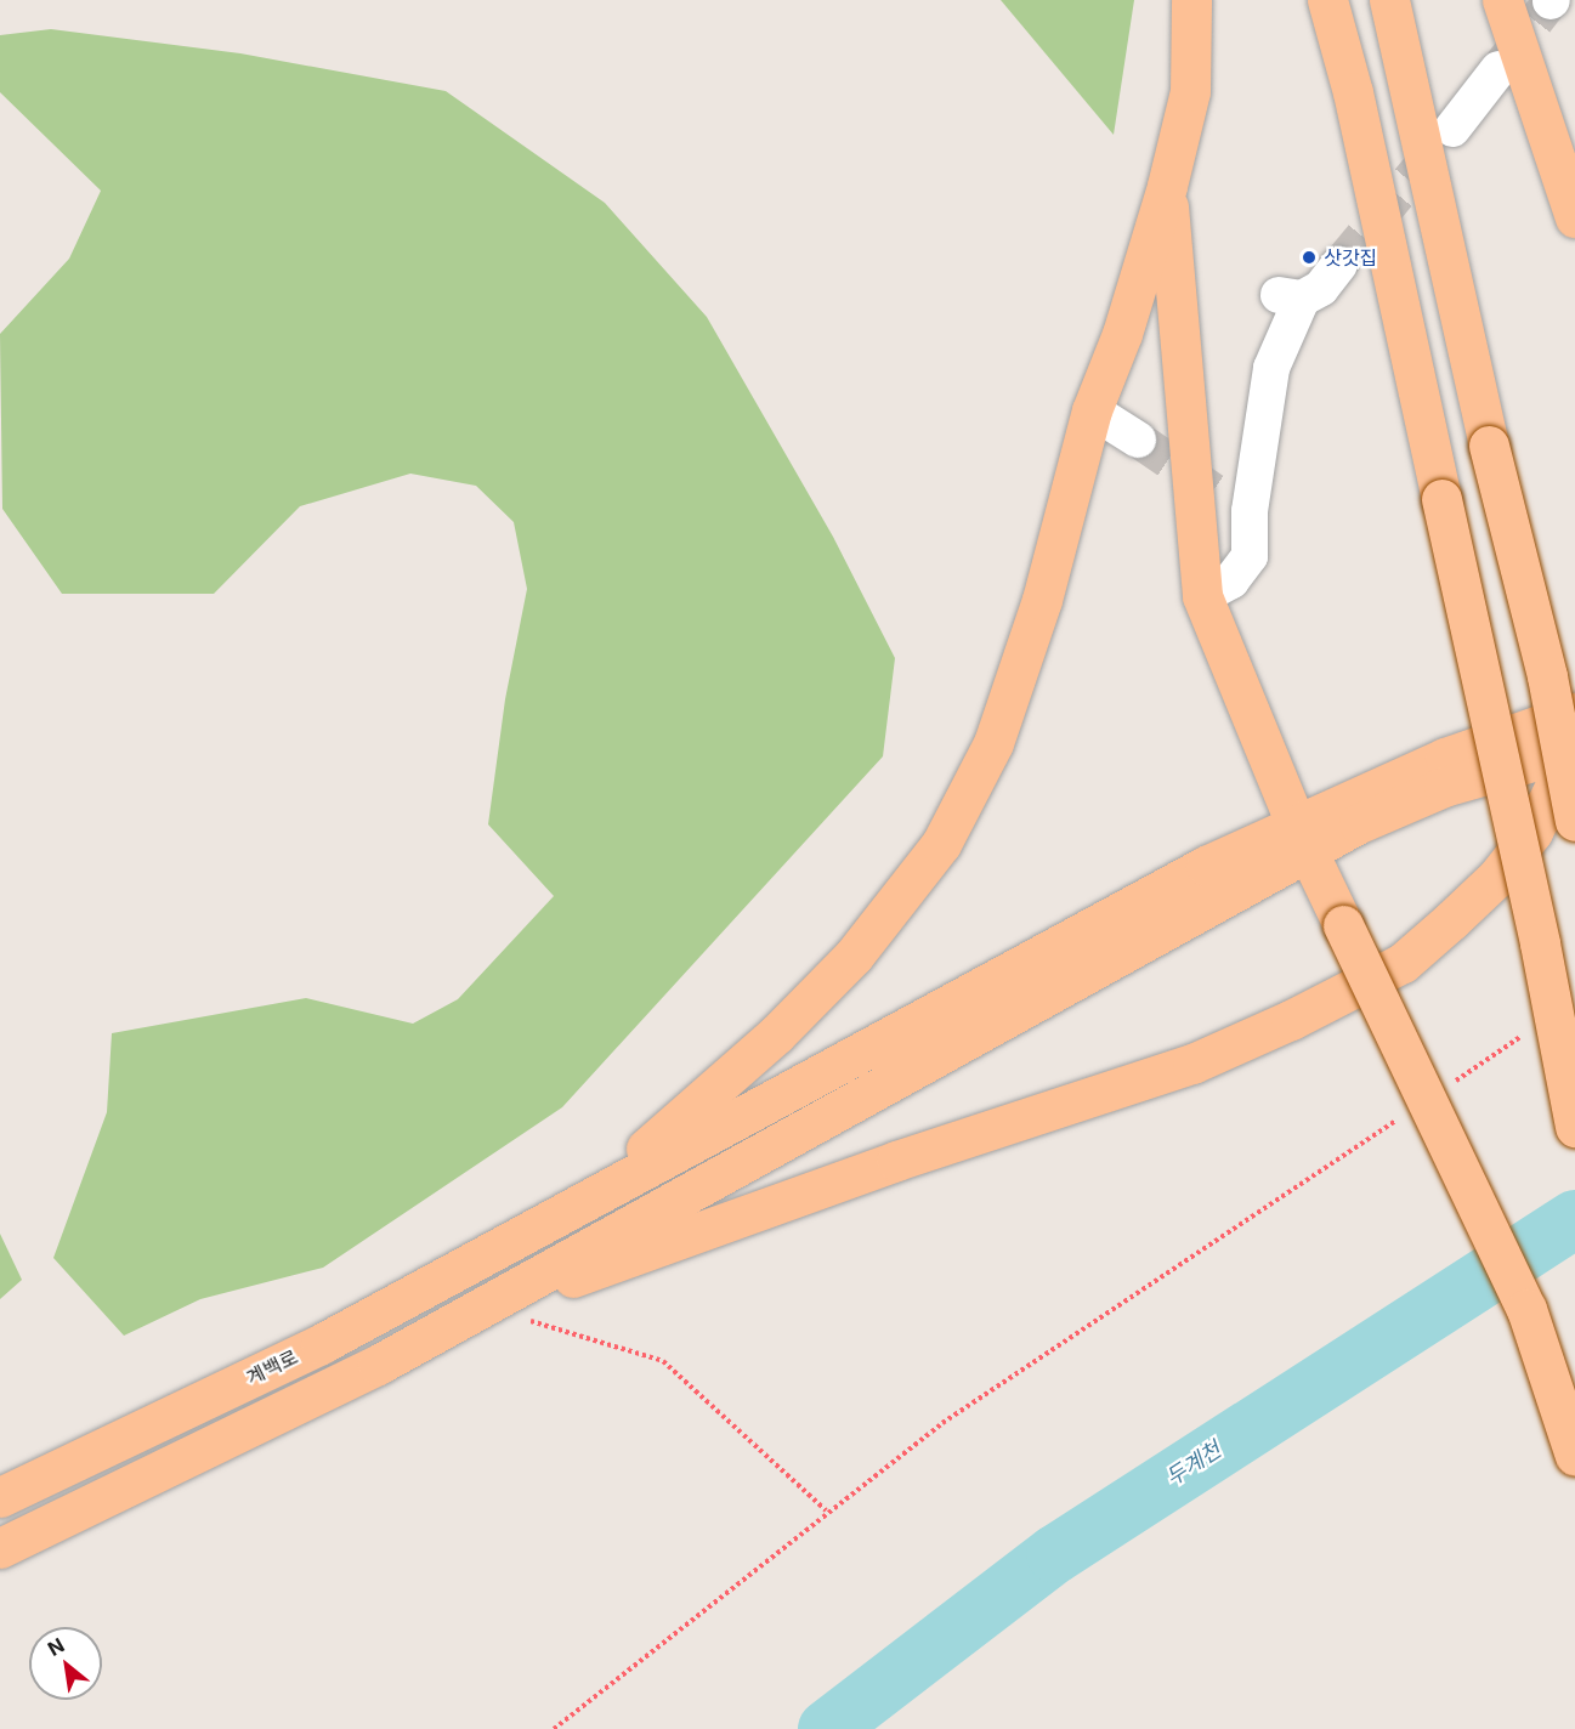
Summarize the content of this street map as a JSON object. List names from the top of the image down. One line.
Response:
{"streets":{"main road":["계백로"]},"water":["두계천"],"places":["삿갓집"],"north":"top left"}
